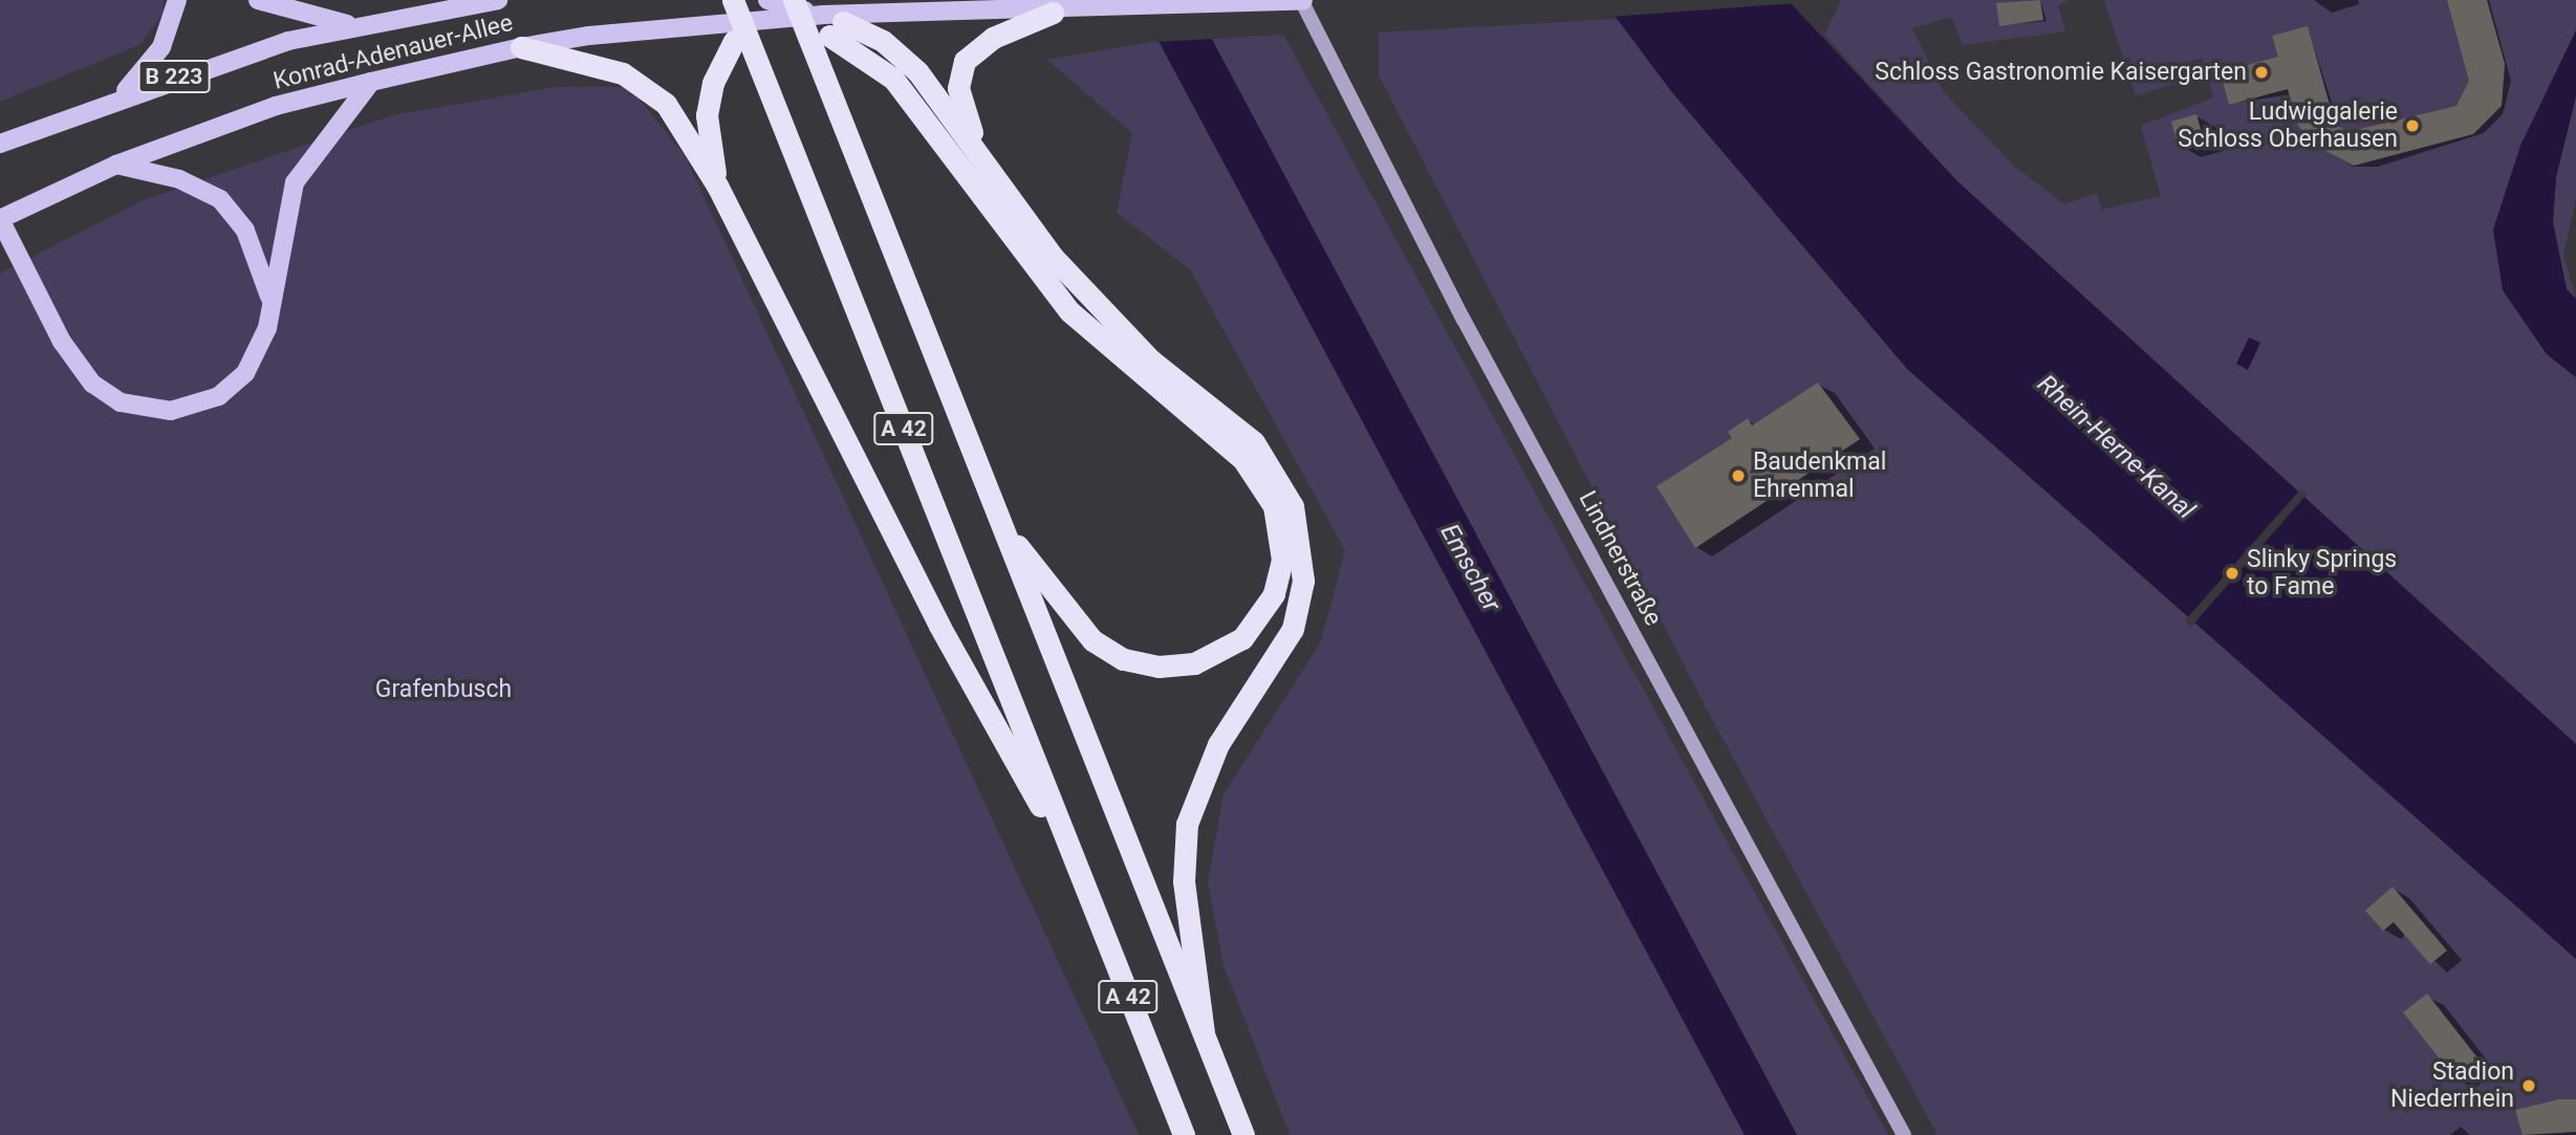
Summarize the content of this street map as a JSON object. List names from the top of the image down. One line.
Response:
{"streets":{"highway":["A 42"],"main road":["Konrad-Adenauer-Allee","B 223"],"street":["Lindnerstraße"]},"water":["Rhein-Herne-Kanal","Emscher"],"parks":["Grafenbusch"],"places":["Schloss Gastronomie Kaisergarten","Ludwiggalerie Schloss Oberhausen","Baudenkmal Ehrenmal","Slinky Springs to Fame","Stadion Niederrhein"]}
